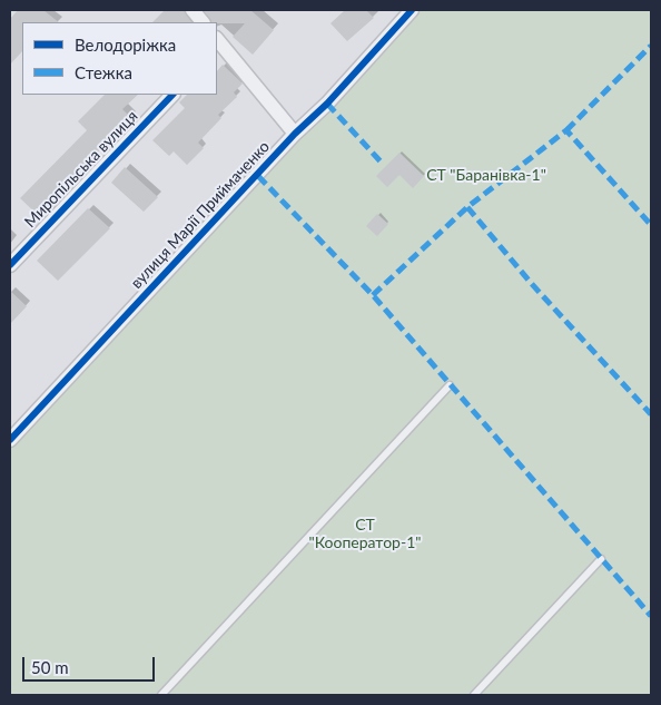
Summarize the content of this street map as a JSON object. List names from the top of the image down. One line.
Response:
{"streets":{"street":["Миропільська вулиця","вулиця Марії Приймаченко"]},"parks":["СТ \"Баранівка-1\"","СТ \"Кооператор-1\""],"legend":["Велодоріжка","Стежка"],"scale_bar":"50 m"}
